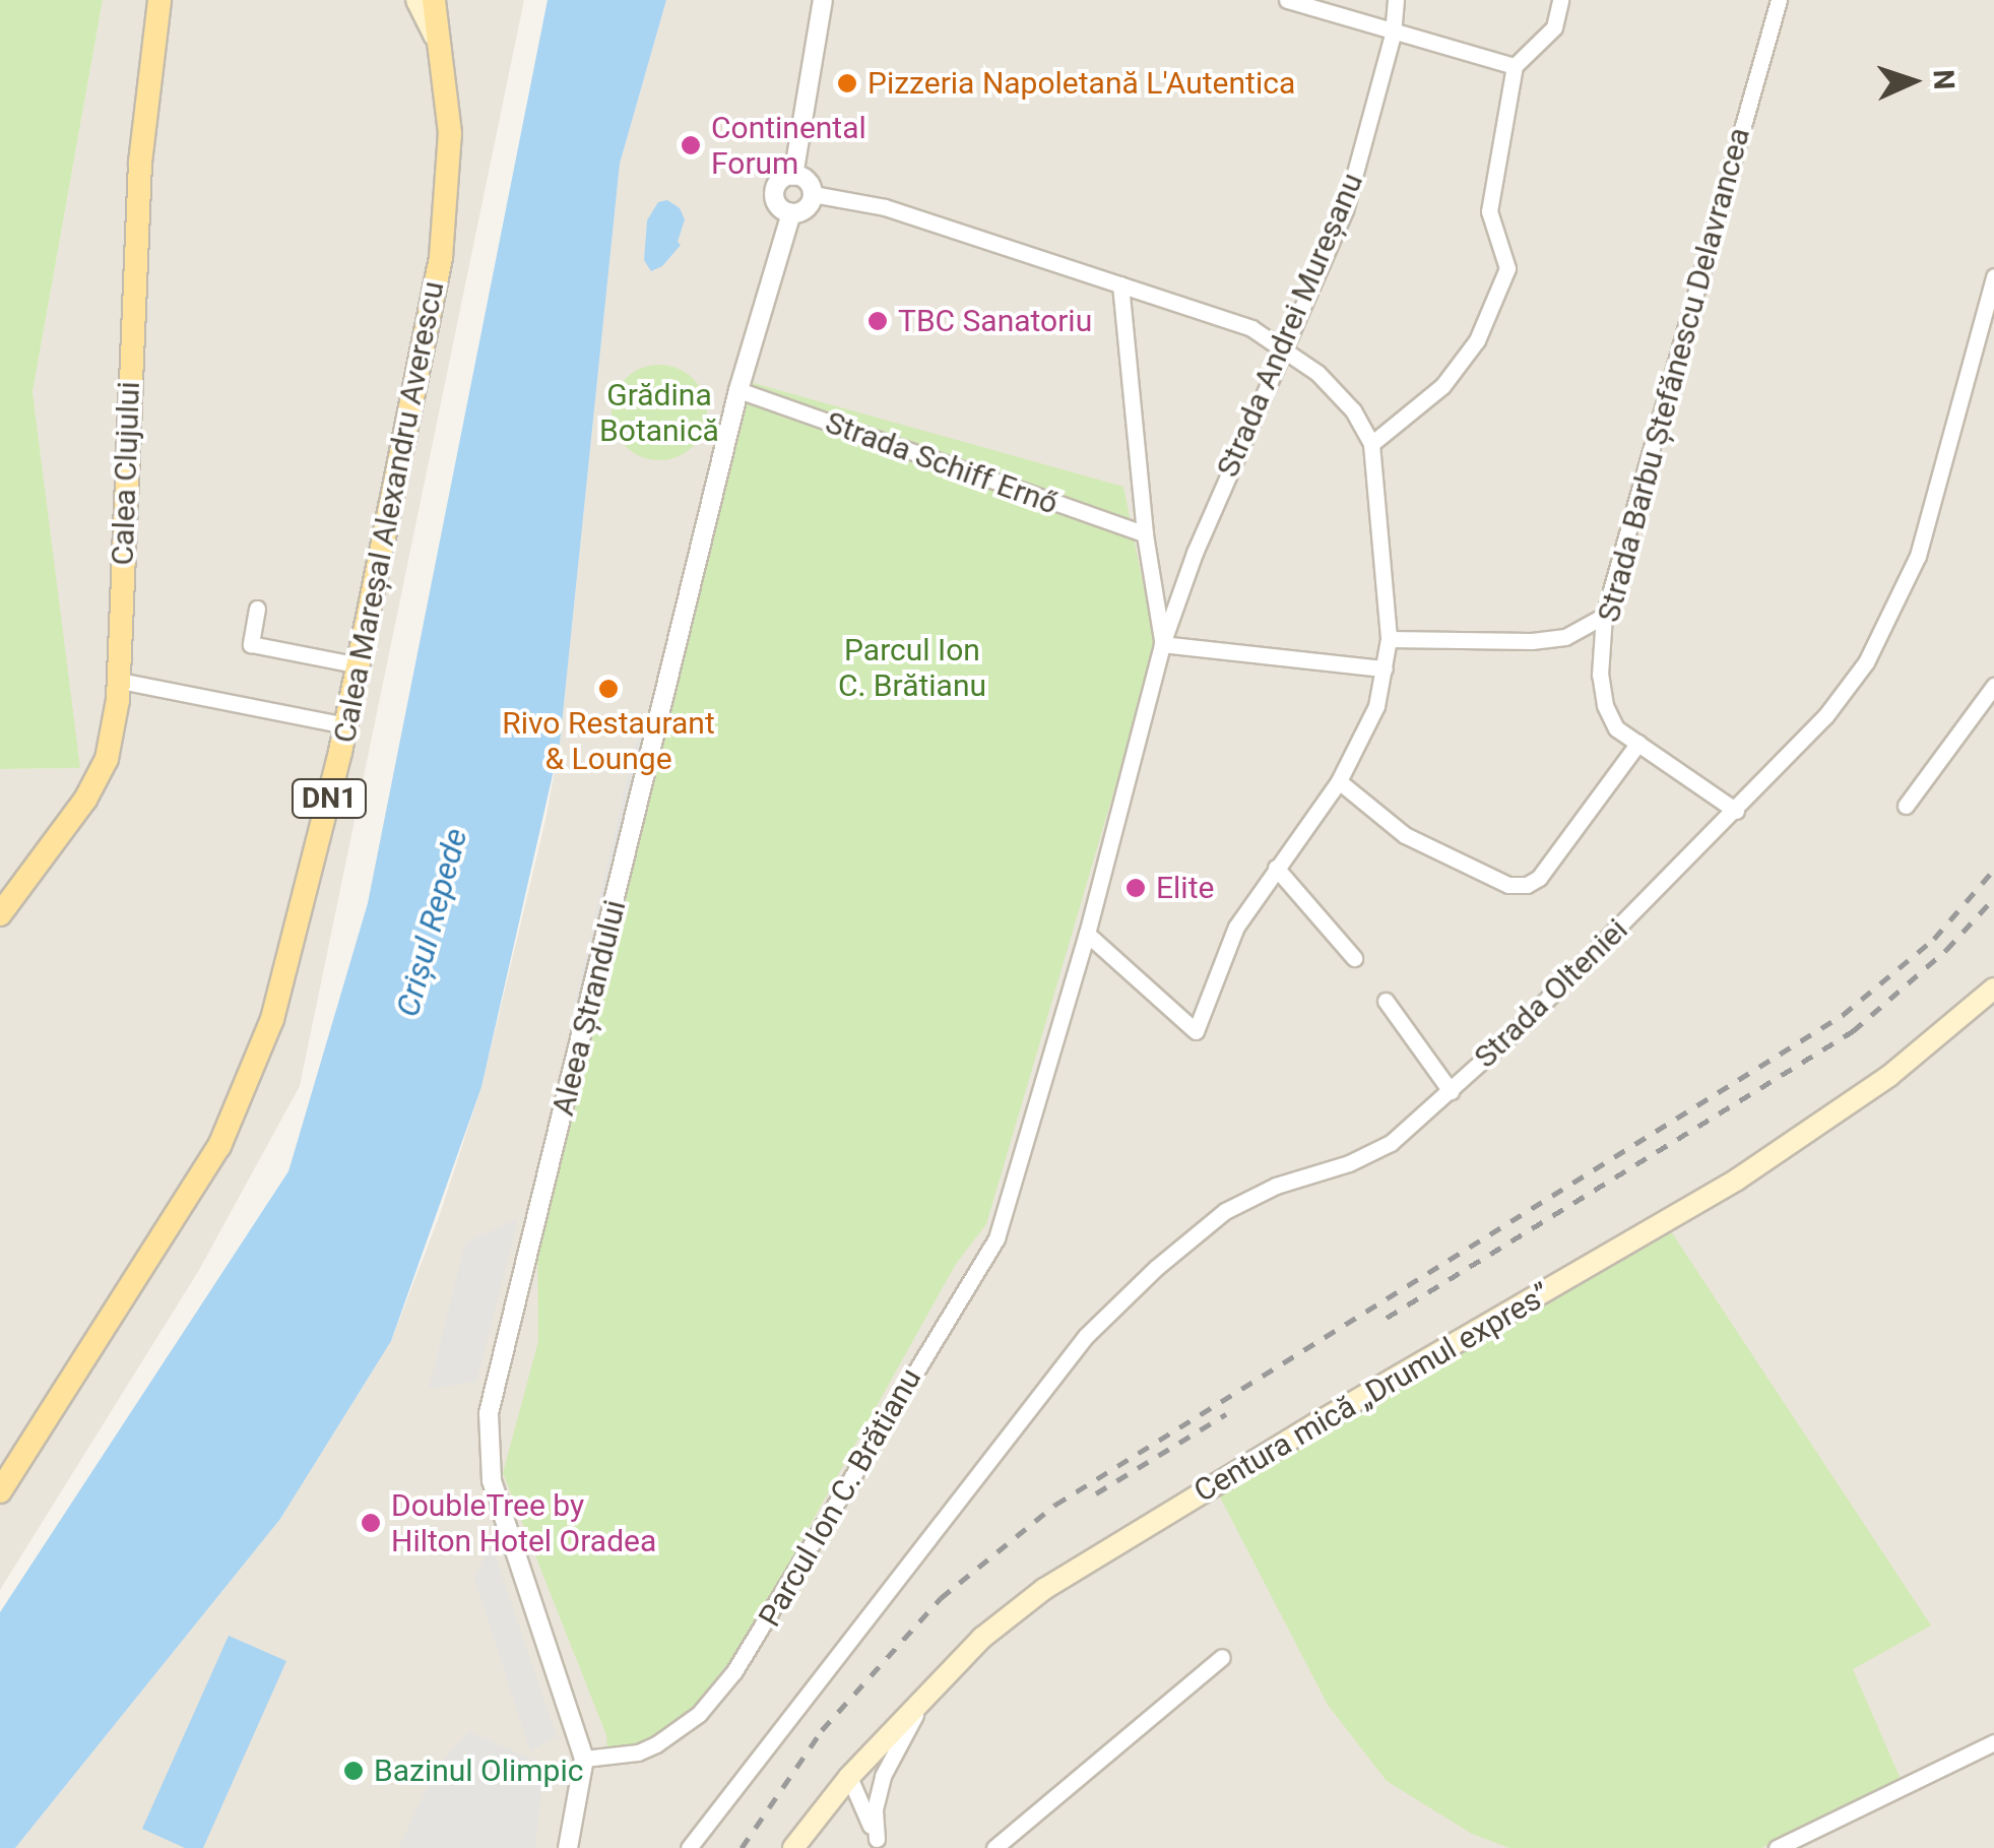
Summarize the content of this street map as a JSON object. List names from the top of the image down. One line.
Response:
{"streets":{"main road":["Calea Clujului","Calea Mareșal Alexandru Averescu","DN1","Centura mică „Drumul expres”"],"street":["Strada Andrei Mureșanu","Strada Barbu Ștefănescu Delavrancea","Strada Schiff Ernő","Strada Olteniei","Aleea Ștrandului","Parcul Ion C. Brătianu"]},"crossings":[["Strada Andrei Mureșanu","Parcul Ion C. Brătianu"],["Strada Barbu Ștefănescu Delavrancea","Strada Olteniei"],["Strada Schiff Ernő","Aleea Ștrandului"],["Strada Schiff Ernő","Parcul Ion C. Brătianu"],["Aleea Ștrandului","Parcul Ion C. Brătianu"]],"water":["Crișul Repede"],"parks":["Grădina Botanică","Parcul Ion C. Brătianu"],"places":["Pizzeria Napoletană L'Autentica","Continental Forum","TBC Sanatoriu","Rivo Restaurant & Lounge","Elite","DoubleTree by Hilton Hotel Oradea","Bazinul Olimpic"],"north":"right"}
